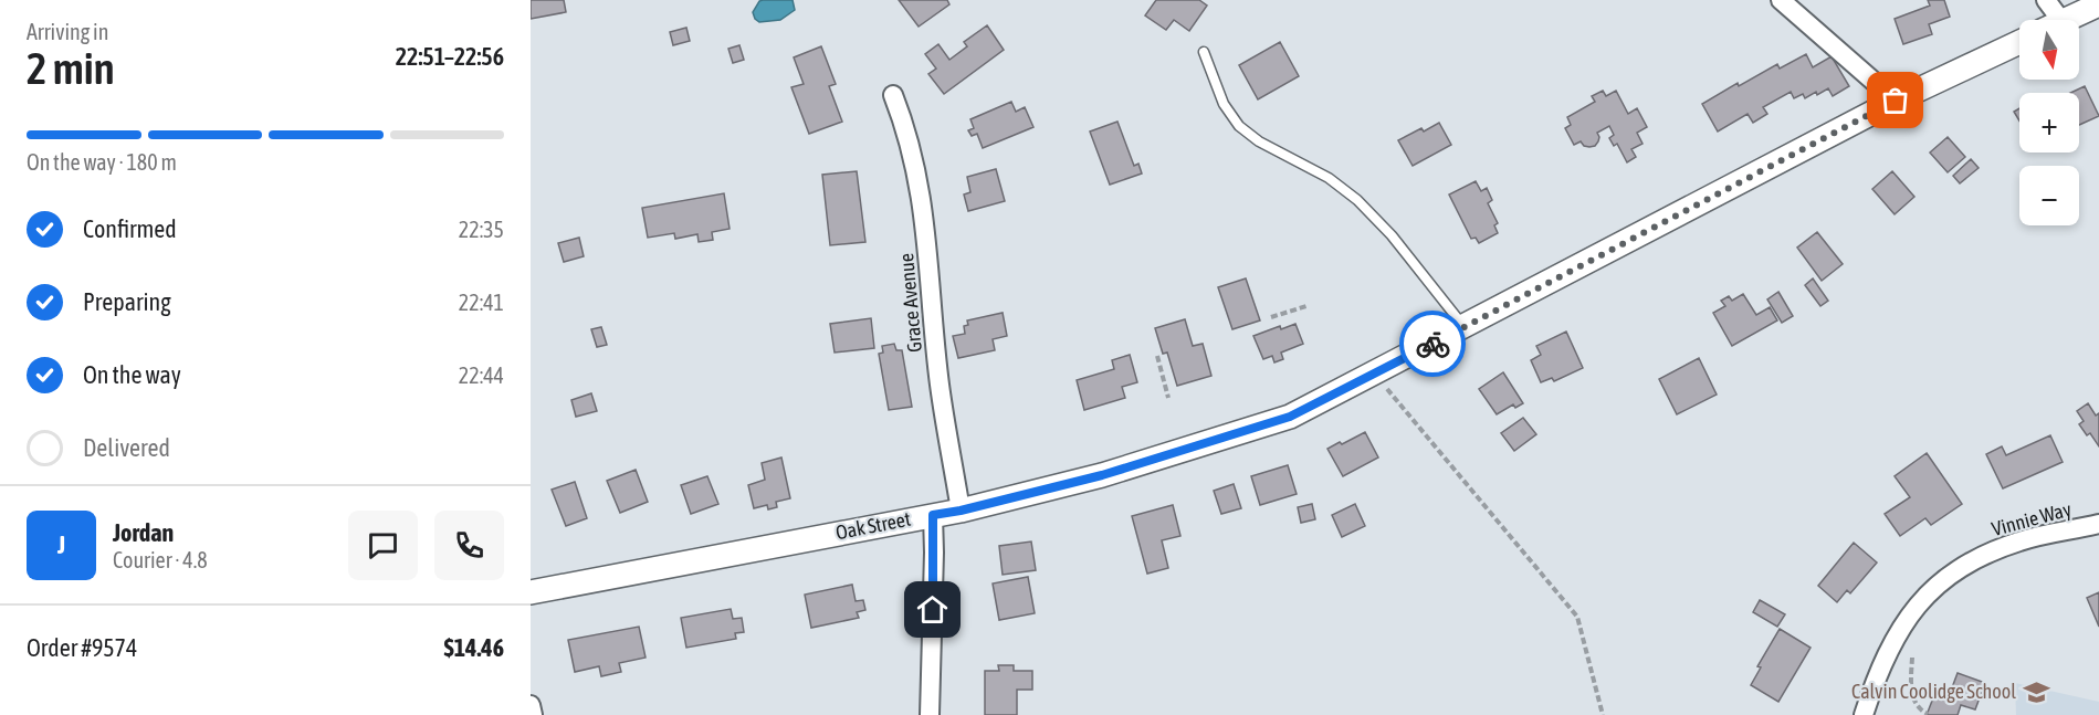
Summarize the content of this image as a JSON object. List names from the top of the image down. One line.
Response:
{"streets":{"street":["Grace Avenue","Vinnie Way","Oak Street"]},"crossings":[["Grace Avenue","Oak Street"]],"places":{"school or university":["Calvin Coolidge School"]},"north":"bottom","page":{"heading":["2 min","Arriving in","22:51–22:56"],"panel":["Jordan","Courier · 4.8","Order #9574","$14.46"],"map_buttons":["+","−"],"bar":"On the way · 180 m","list":[["Confirmed","22:35"],["Preparing","22:41"],["On the way","22:44"],"Delivered"],"round":"J"}}
